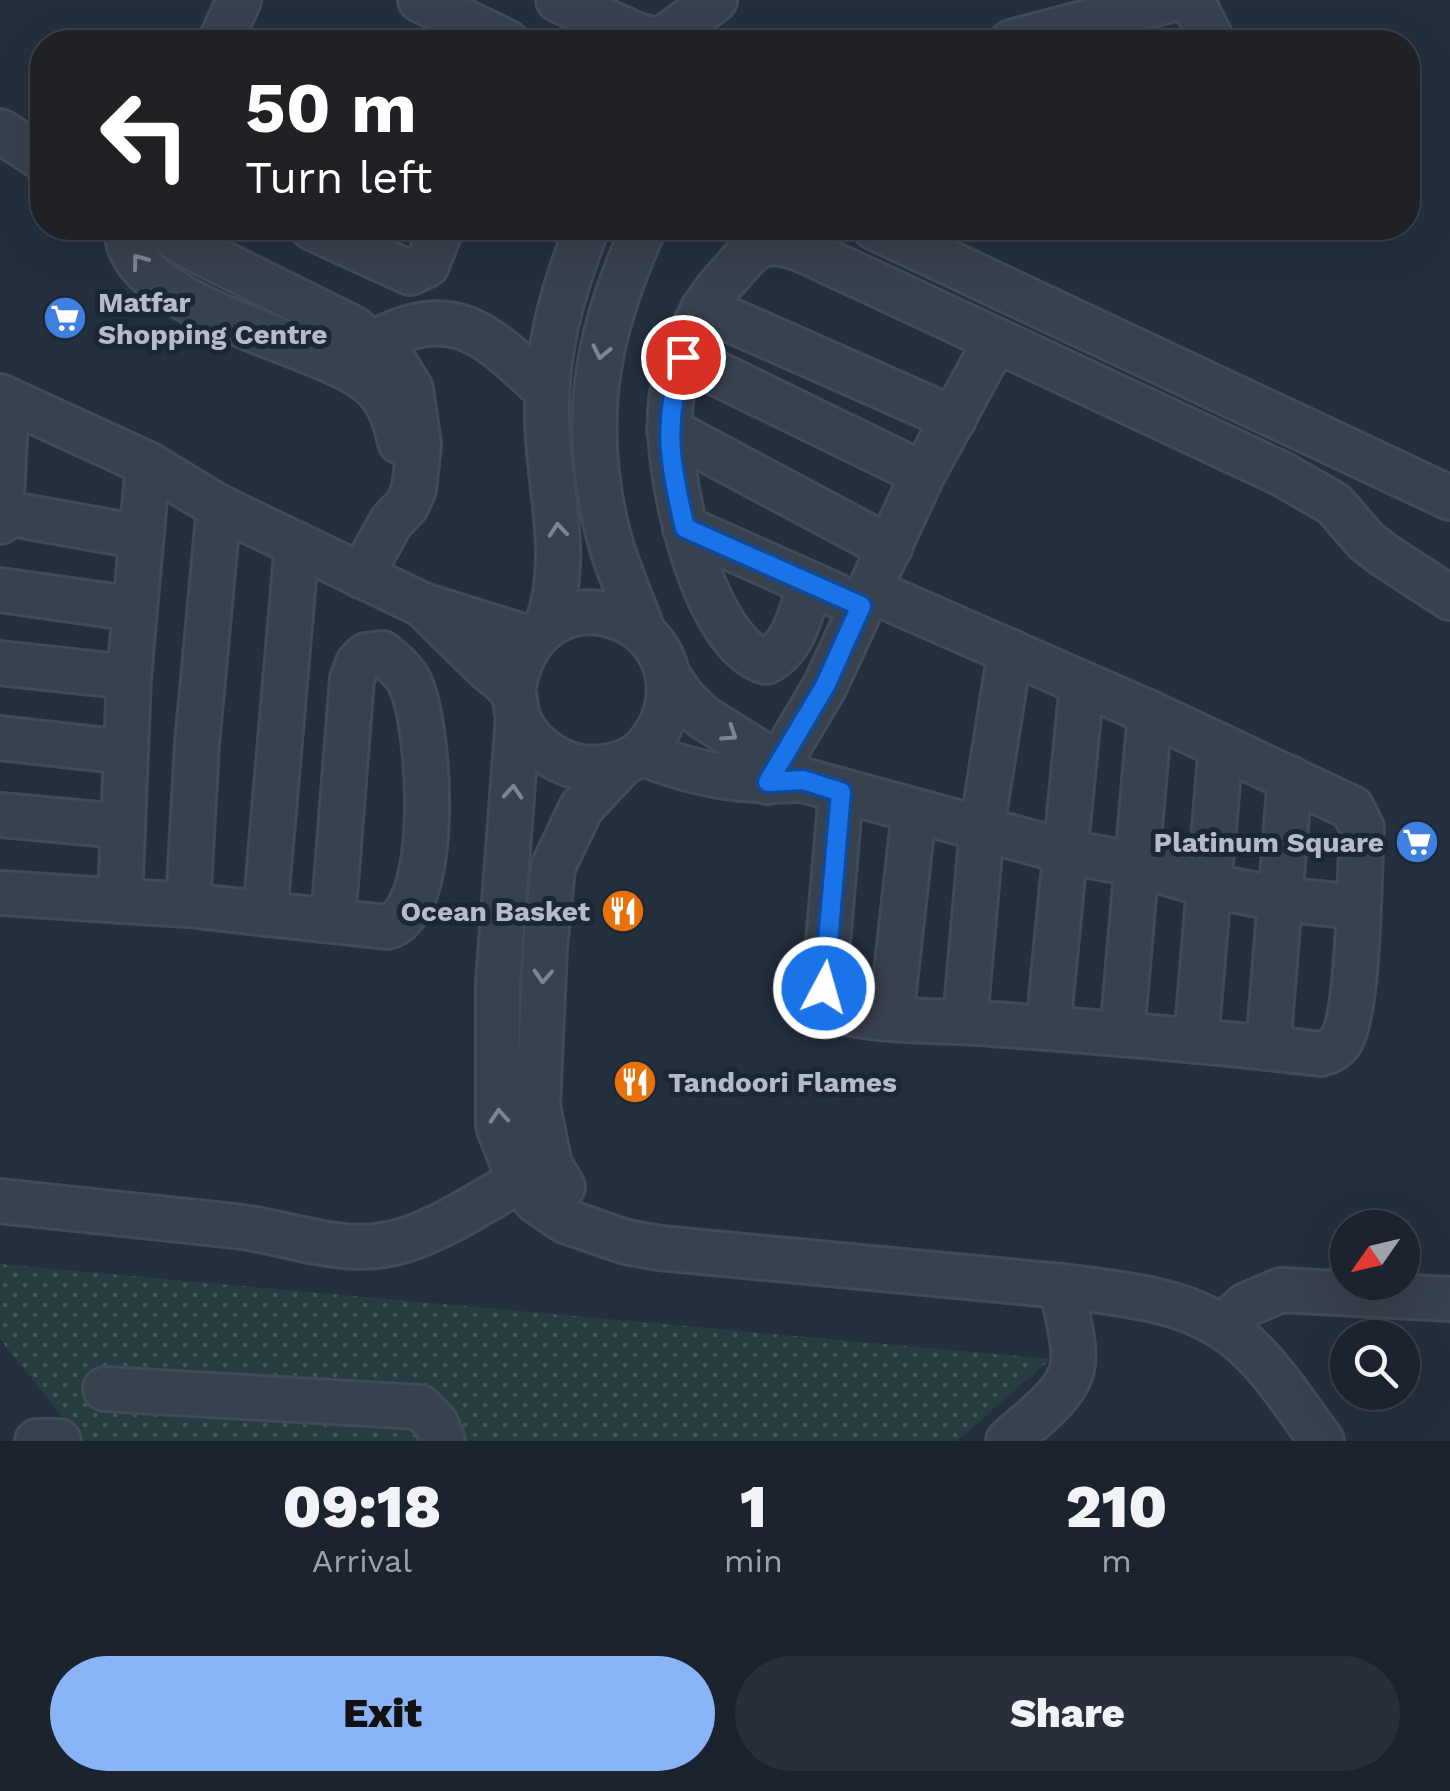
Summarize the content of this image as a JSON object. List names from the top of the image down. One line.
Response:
{"places":{"supermarket":["Matfar Shopping Centre","Platinum Square"],"restaurant":["Ocean Basket","Tandoori Flames"]},"north":"bottom left","page":{"turn":["50 m","Turn left"],"eta":["09:18","Arrival","1","min","210","m"],"buttons":["Exit","Share"]}}
